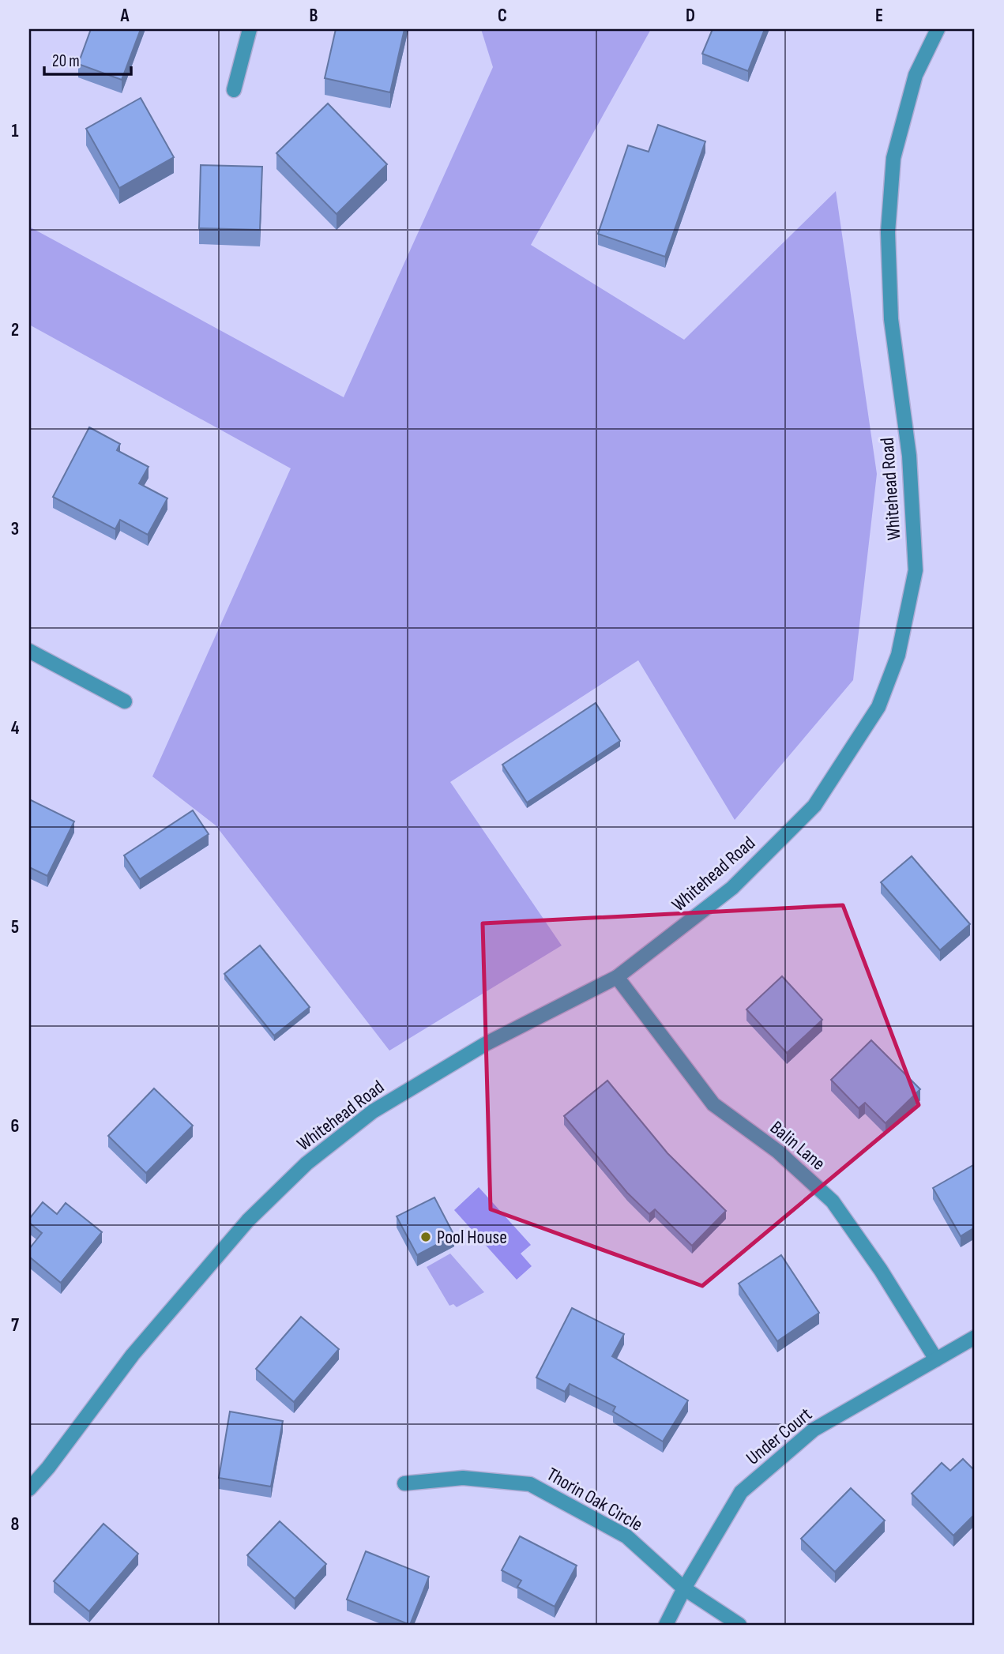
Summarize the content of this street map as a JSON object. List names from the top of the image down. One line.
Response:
{"streets":{"street":["Whitehead Road","Balin Lane","Under Court","Thorin Oak Circle"]},"crossings":[["Whitehead Road","Balin Lane"],["Balin Lane","Under Court"],["Under Court","Thorin Oak Circle"]],"places":["Pool House"],"scale_bar":"20 m","grid":{"columns":["A","B","C","D","E"],"rows":["1","2","3","4","5","6","7","8"]}}
